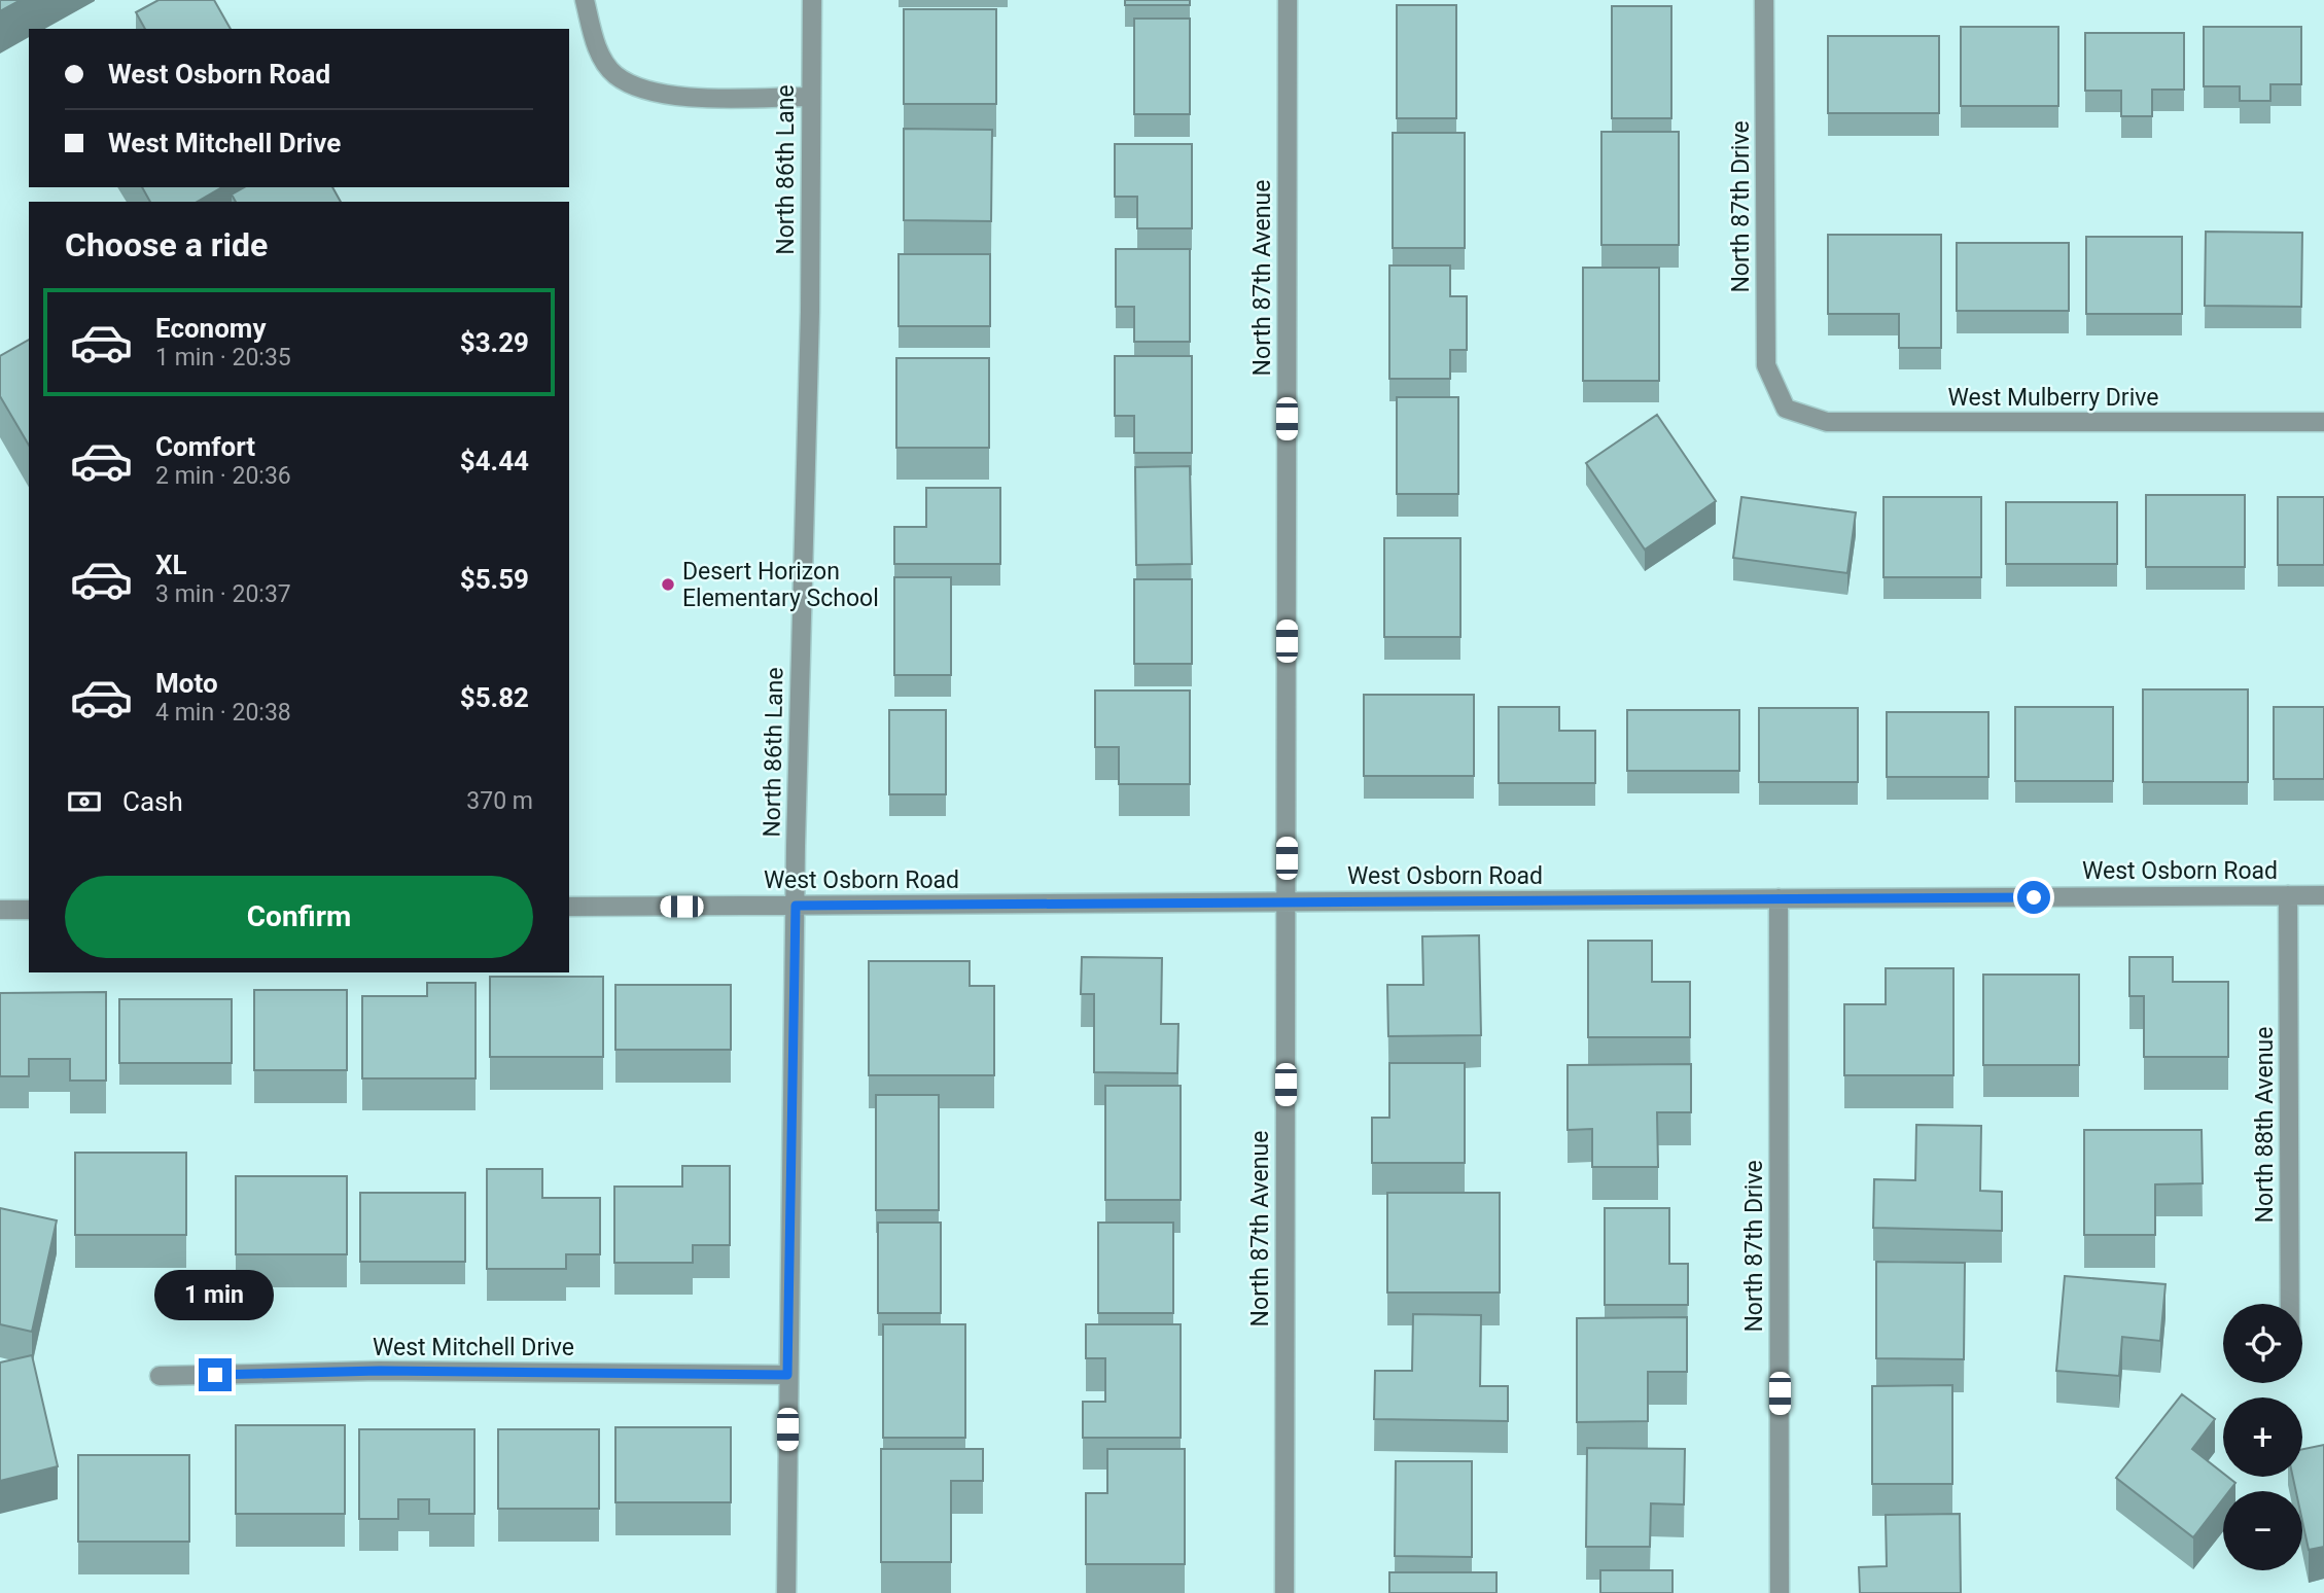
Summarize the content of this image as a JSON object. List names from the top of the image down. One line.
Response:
{"streets":{"street":["North 86th Lane","North 87th Drive","North 87th Avenue","West Mulberry Drive","West Osborn Road","North 88th Avenue","West Mitchell Drive"]},"crossings":[["North 86th Lane","West Osborn Road"],["North 86th Lane","West Mitchell Drive"],["North 87th Drive","West Mulberry Drive"],["North 87th Drive","West Osborn Road"],["North 87th Avenue","West Osborn Road"],["West Osborn Road","North 88th Avenue"]],"places":["Desert Horizon Elementary School"],"page":{"banner":["West Osborn Road","West Mitchell Drive"],"heading":"Choose a ride","list":[{"name":"Economy","note":"1 min · 20:35","value":"$3.29"},{"name":"Comfort","note":"2 min · 20:36","value":"$4.44"},{"name":"XL","note":"3 min · 20:37","value":"$5.59"},{"name":"Moto","note":"4 min · 20:38","value":"$5.82"}],"pay":["Cash","370 m"],"buttons":"Confirm","bubble":"1 min","map_buttons":["+","−"]}}
